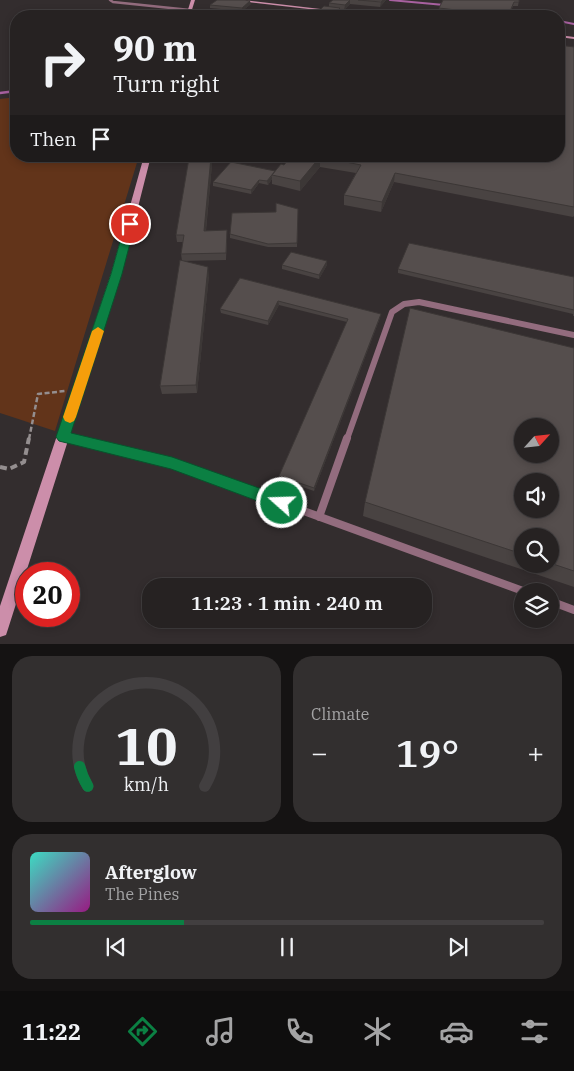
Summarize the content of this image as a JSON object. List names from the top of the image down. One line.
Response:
{"north":"top right","page":{"turn":["90 m","Turn right"],"then":"Then","limit":"20","trip":"11:23 · 1 min · 240 m","tile":"Climate","heat":["−","19°","+"],"song":["Afterglow","The Pines"],"tabs":"11:22","gauge":["10","km/h"]}}
